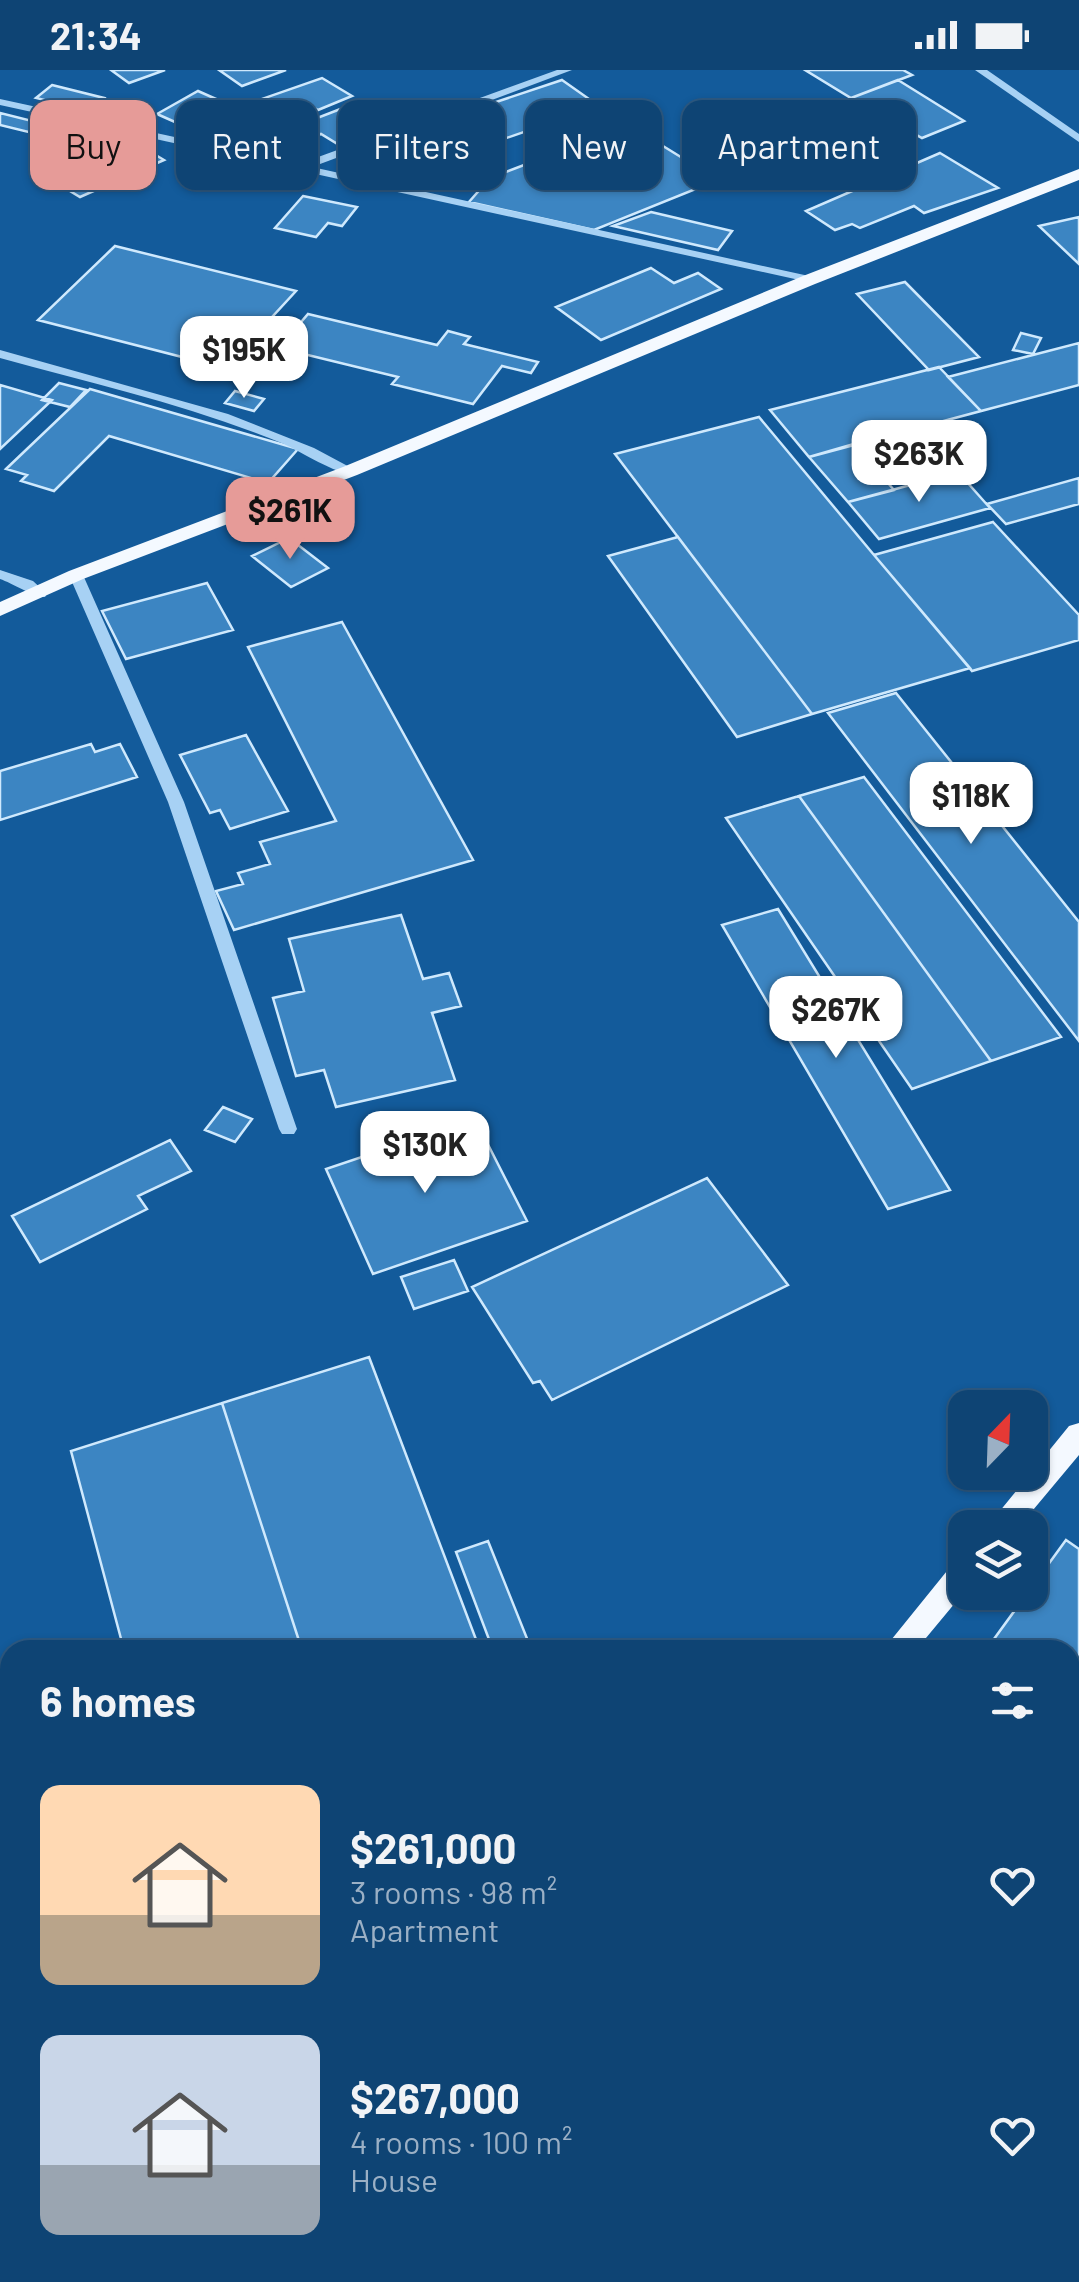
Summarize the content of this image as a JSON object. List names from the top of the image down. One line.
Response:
{"north":"top right","page":{"status":"21:34","chip":["Buy","Rent","Filters","New","Apartment"],"price":["$195K","$263K","$261K","$118K","$267K","$130K"],"heading":"6 homes","list":[{"name":"$261,000","note":"3 rooms · 98 m² · Apartment"},{"name":"$267,000","note":"4 rooms · 100 m² · House"}]}}
